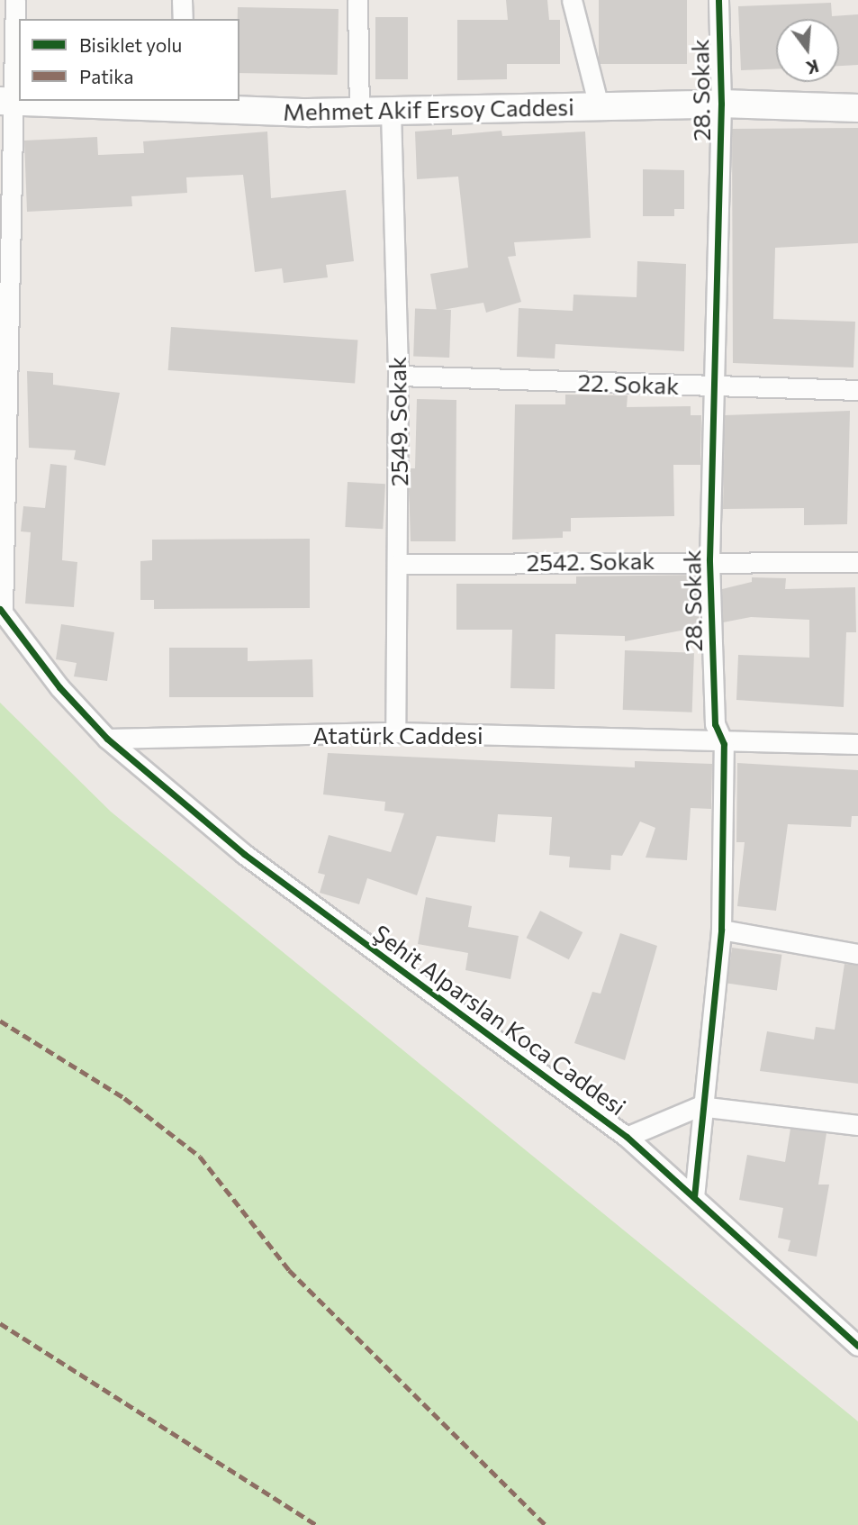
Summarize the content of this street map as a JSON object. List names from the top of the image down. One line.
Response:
{"streets":{"street":["28. Sokak","Mehmet Akif Ersoy Caddesi","22. Sokak","2549. Sokak","2542. Sokak","Atatürk Caddesi","Şehit Alparslan Koca Caddesi"]},"crossings":[["28. Sokak","Mehmet Akif Ersoy Caddesi"],["28. Sokak","22. Sokak"],["28. Sokak","2542. Sokak"],["28. Sokak","Atatürk Caddesi"],["28. Sokak","Şehit Alparslan Koca Caddesi"],["Mehmet Akif Ersoy Caddesi","2549. Sokak"],["22. Sokak","2549. Sokak"],["2549. Sokak","2542. Sokak"],["2549. Sokak","Atatürk Caddesi"],["Atatürk Caddesi","Şehit Alparslan Koca Caddesi"]],"legend":["Bisiklet yolu","Patika"],"north":"bottom"}
